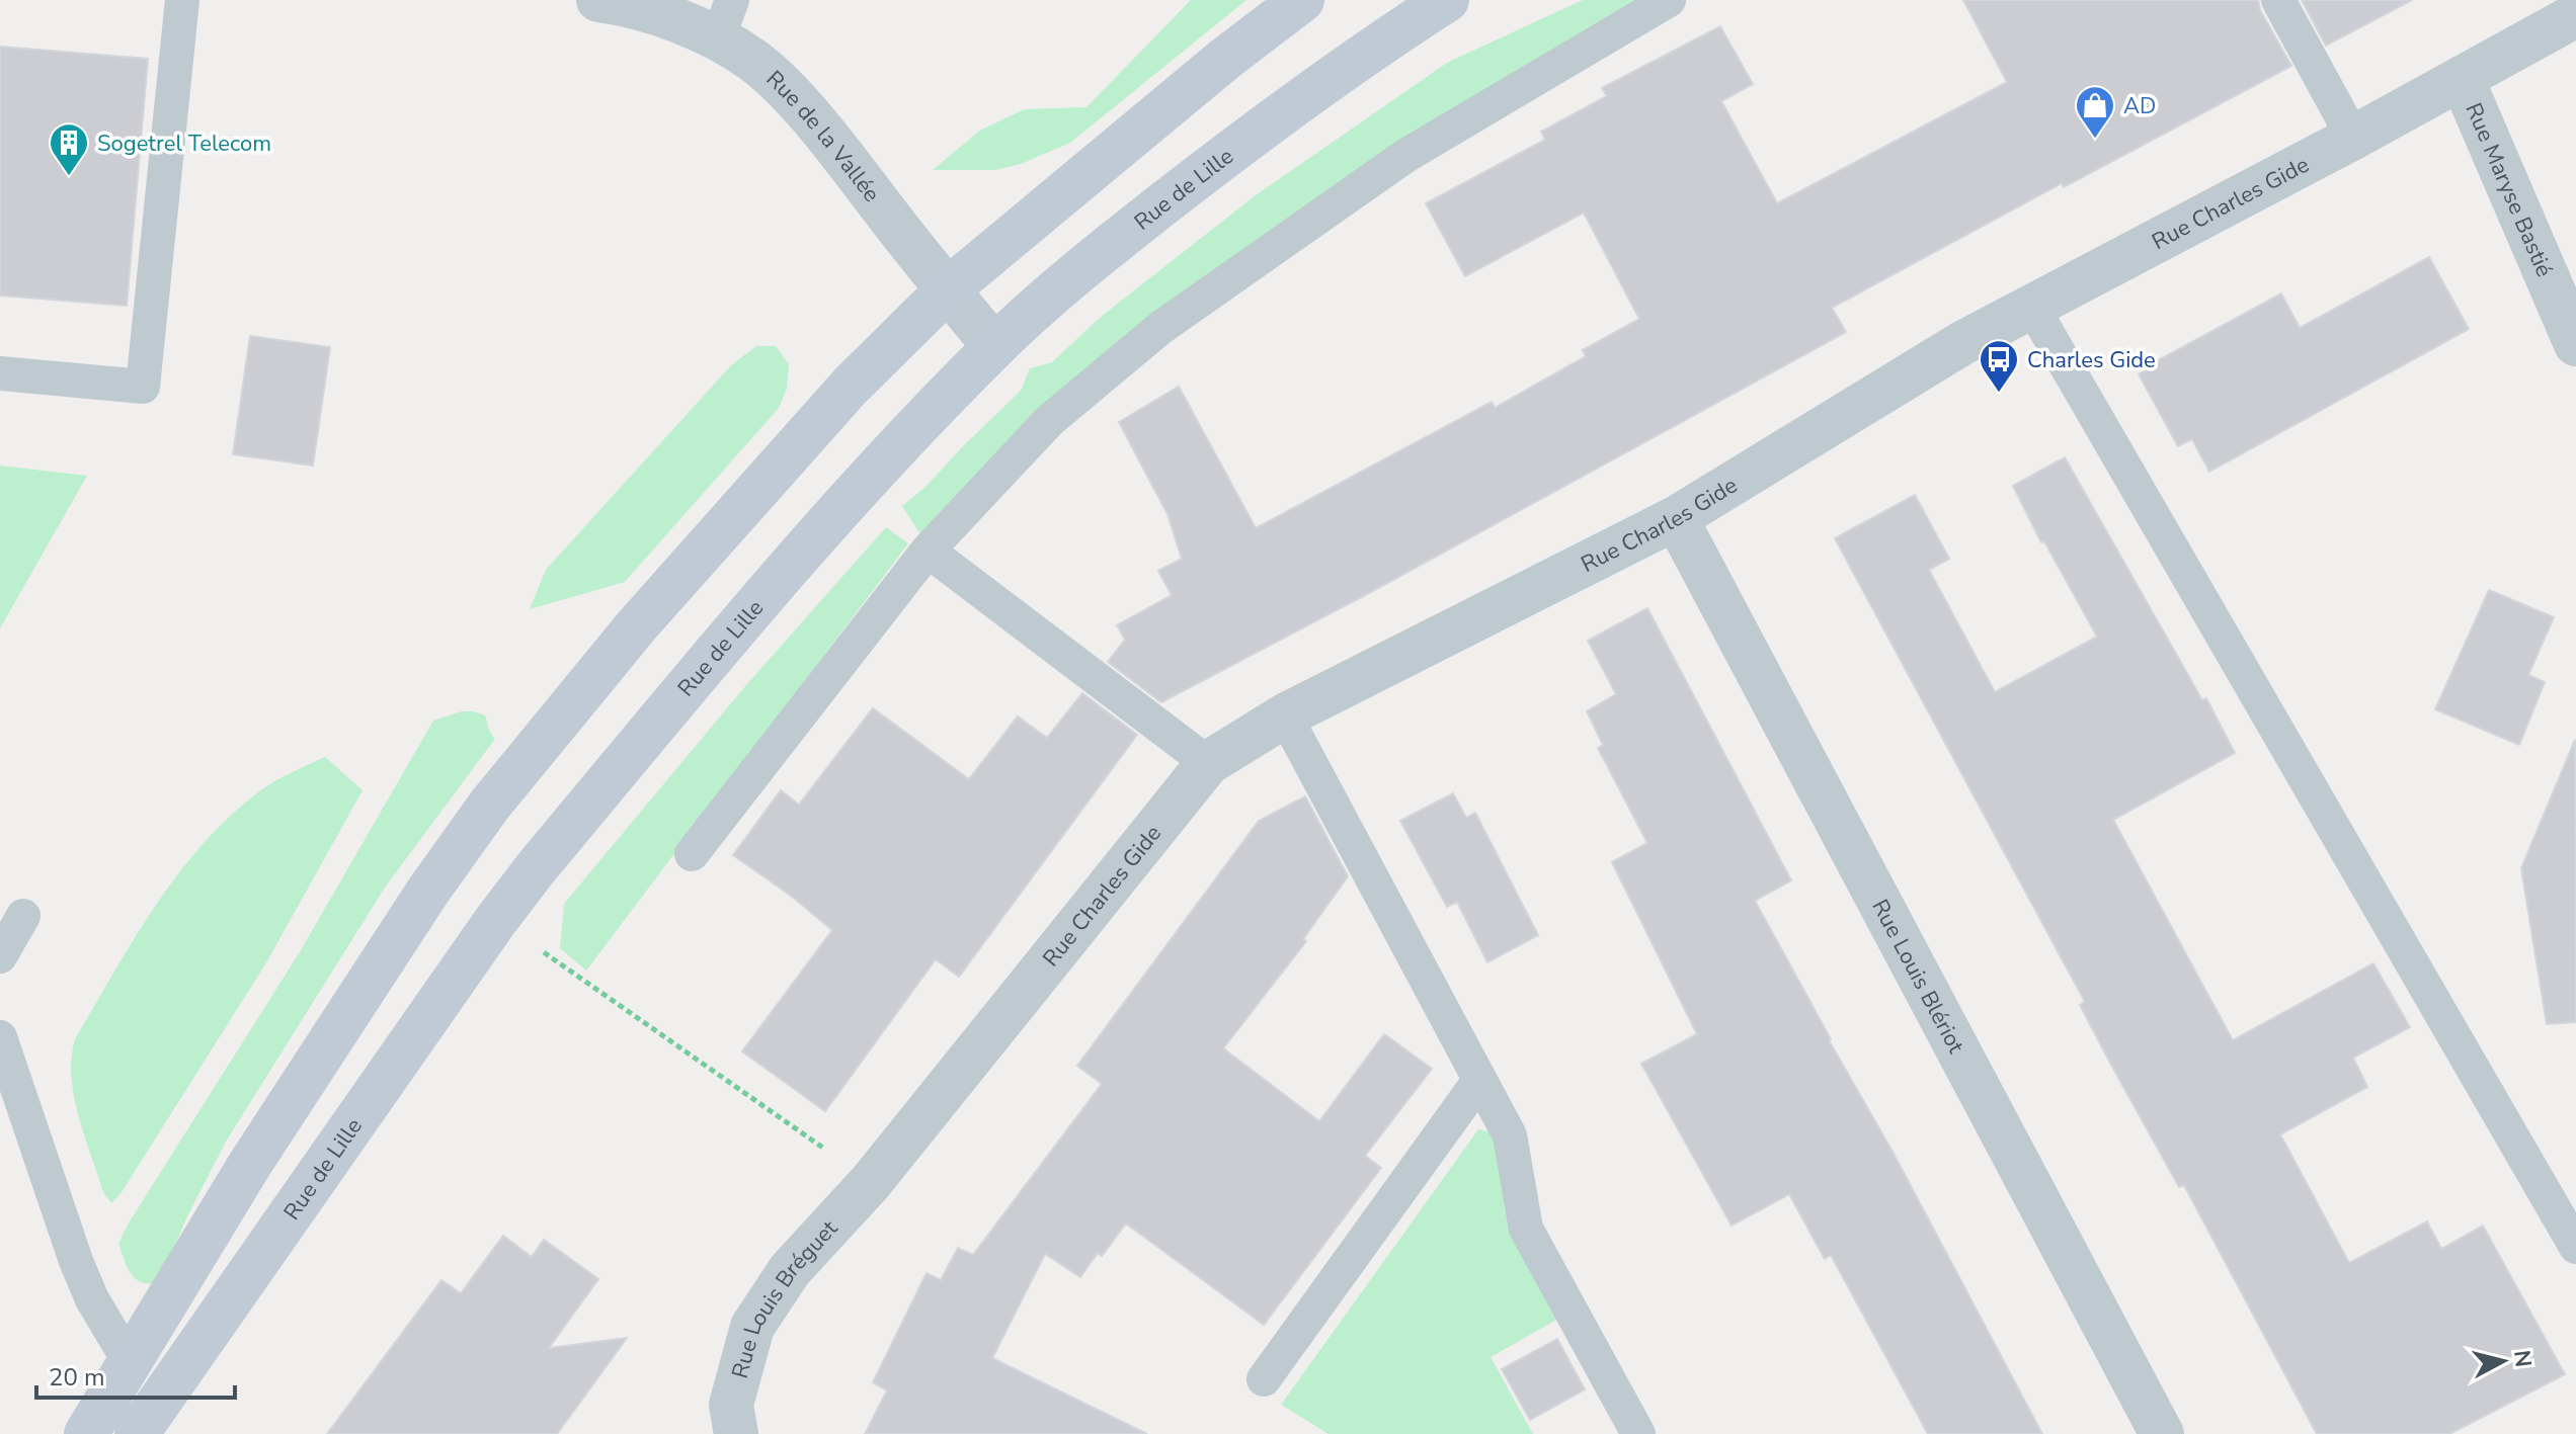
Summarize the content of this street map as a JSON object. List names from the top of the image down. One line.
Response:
{"streets":{"main road":["Rue de Lille"],"street":["Rue de la Vallée","Rue Maryse Bastié","Rue Charles Gide","Rue Louis Blériot","Rue Louis Bréguet"]},"crossings":[["Rue de la Vallée","Rue de Lille"],["Rue Maryse Bastié","Rue Charles Gide"],["Rue Charles Gide","Rue Louis Blériot"],["Rue Charles Gide","Rue Louis Bréguet"]],"places":{"shop":["AD"],"building":["Sogetrel Telecom"],"bus stop":["Charles Gide"]},"scale_bar":"20 m","north":"right"}
